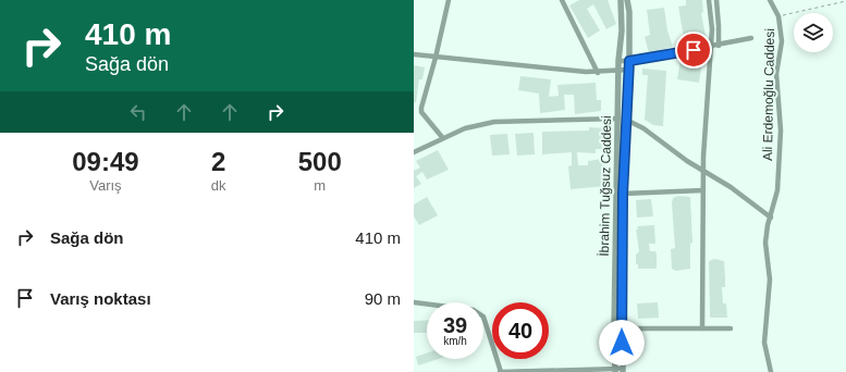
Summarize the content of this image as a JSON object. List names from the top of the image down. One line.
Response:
{"streets":{"street":["Ali Erdemoğlu Caddesi","İbrahim Tuğsuz Caddesi"]},"page":{"turn":["410 m","Sağa dön"],"eta":["09:49","Varış","2","dk","500","m"],"list":[{"name":"Sağa dön","value":"410 m"},{"name":"Varış noktası","value":"90 m"}],"speed":"39 km/h","limit":"40"}}
